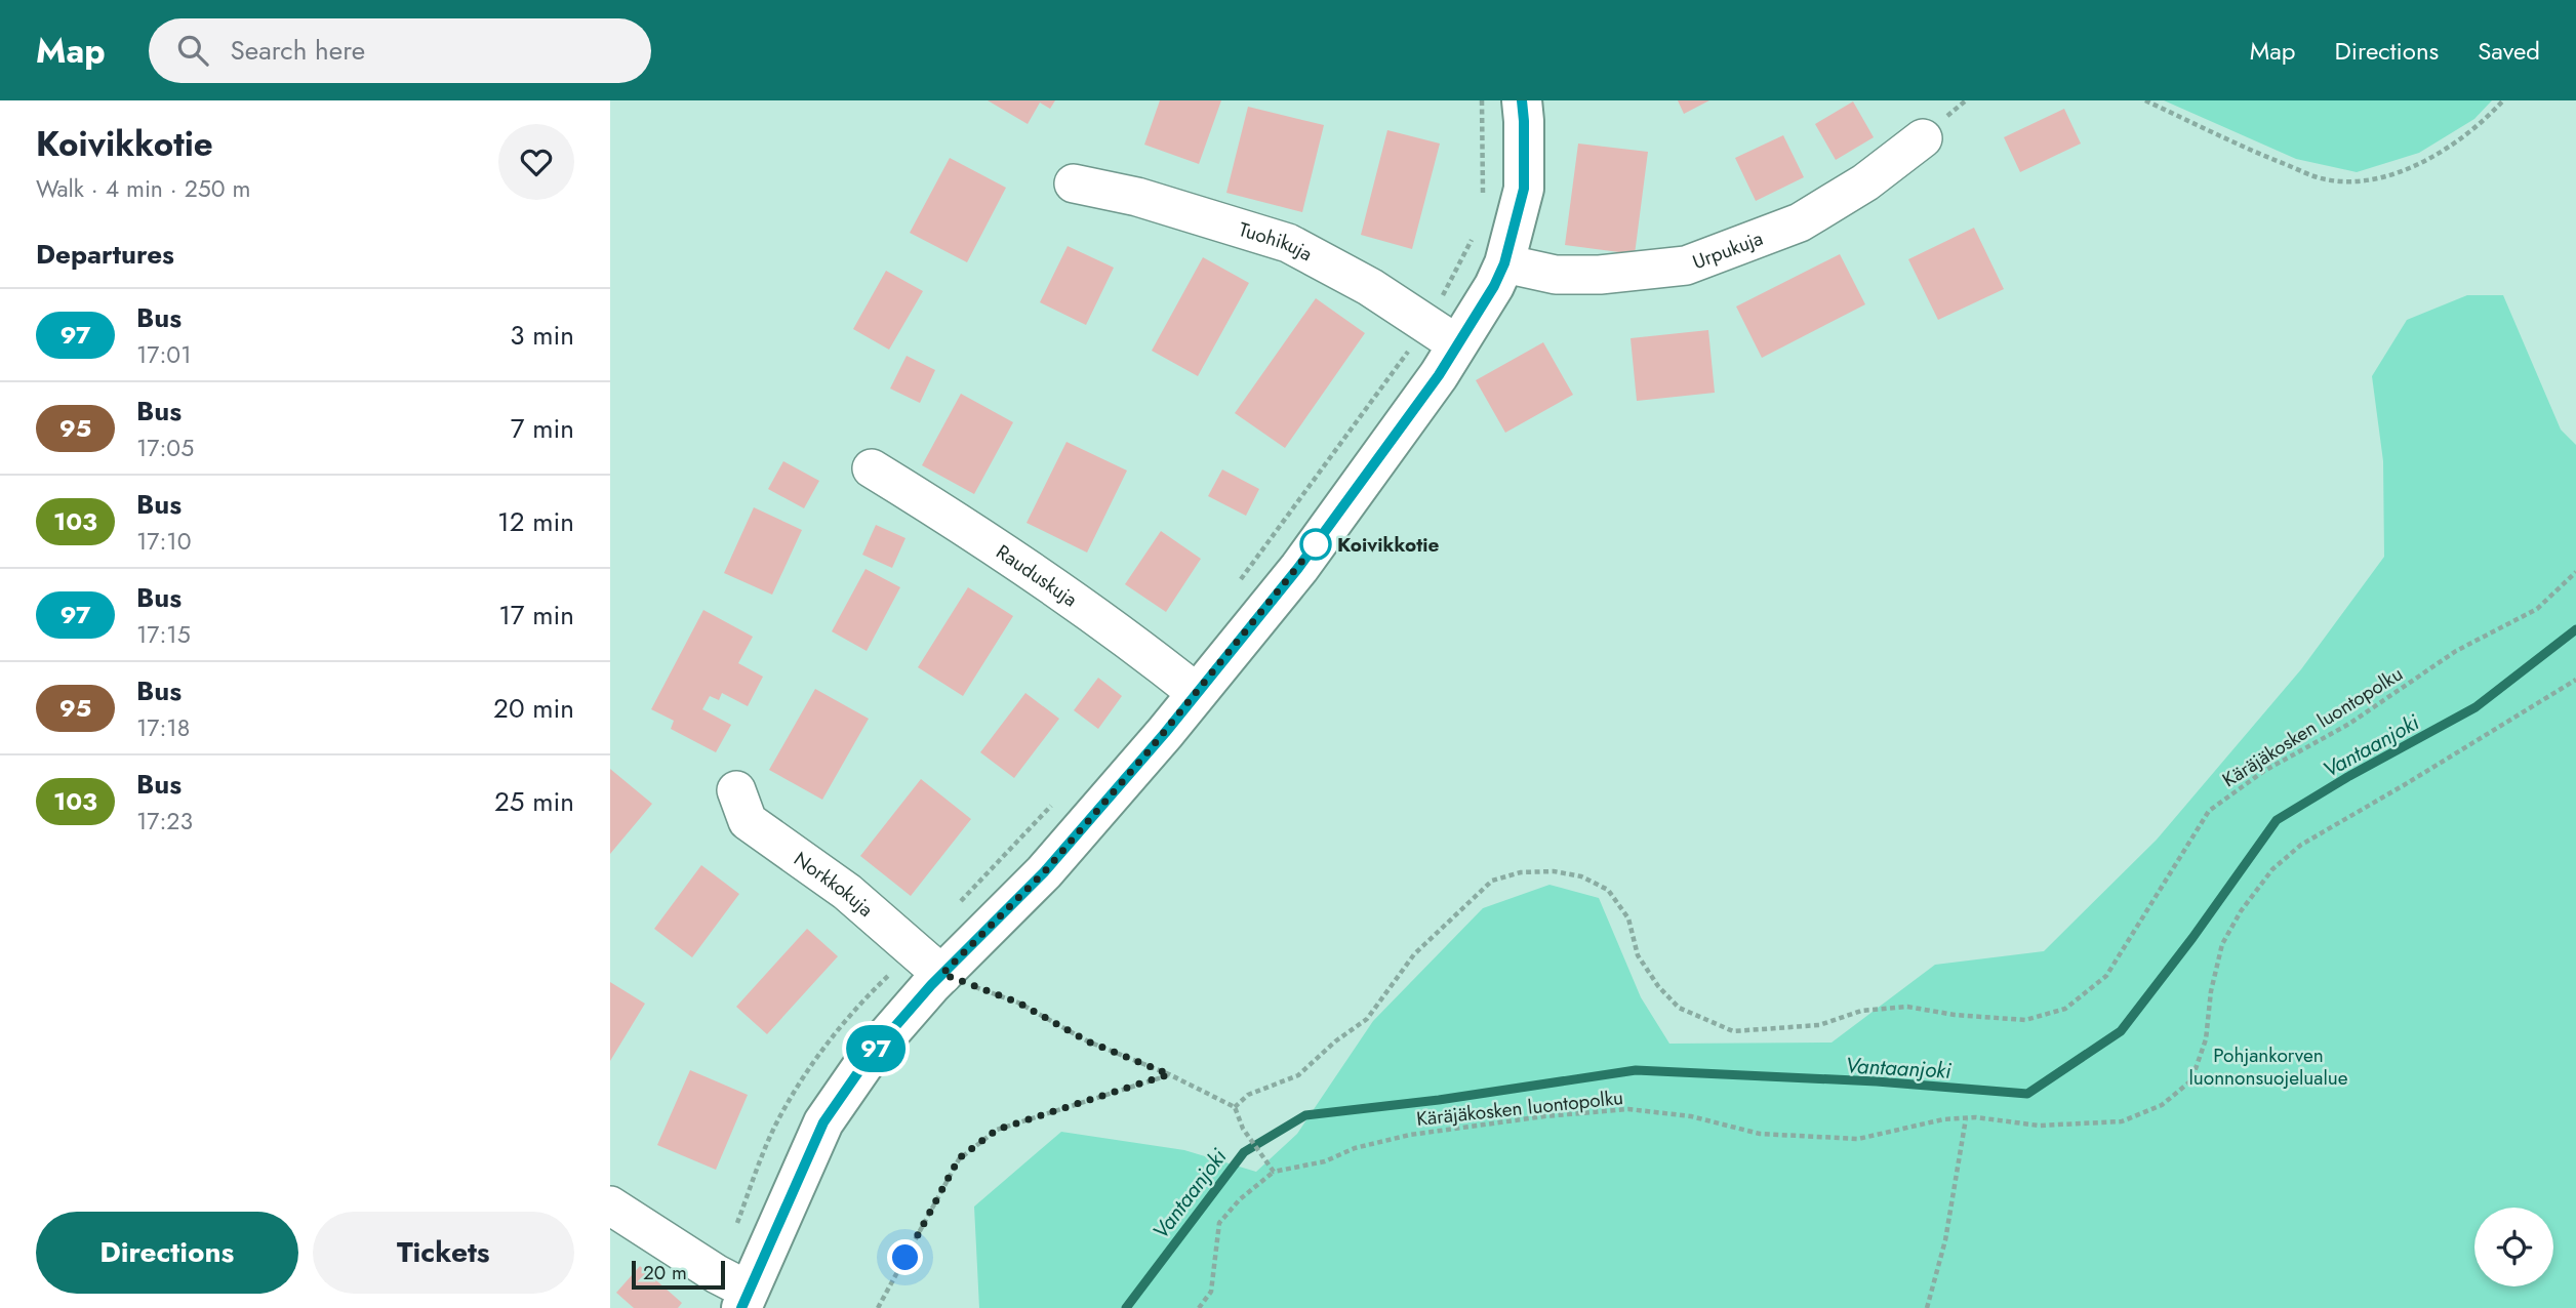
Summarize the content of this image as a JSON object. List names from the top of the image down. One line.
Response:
{"streets":{"street":["Tuohikuja","Urpukuja","Rauduskuja","Norkkokuja"],"path":["Käräjäkosken luontopolku"]},"water":["Vantaanjoki"],"parks":["Pohjankorven luonnonsuojelualue"],"places":["Koivikkotie"],"lines":["bus line 97"],"scale_bar":"20 m","page":{"header":"Map","search":"Search here","nav":["Map","Directions","Saved"],"heading":[["Koivikkotie","Walk · 4 min · 250 m"],"Departures"],"on_map":"97","list":[{"mark":"97","name":"Bus","note":"17:01","value":"3 min"},{"mark":"95","name":"Bus","note":"17:05","value":"7 min"},{"mark":"103","name":"Bus","note":"17:10","value":"12 min"},{"mark":"97","name":"Bus","note":"17:15","value":"17 min"},{"mark":"95","name":"Bus","note":"17:18","value":"20 min"},{"mark":"103","name":"Bus","note":"17:23","value":"25 min"}],"buttons":["Directions","Tickets"],"scale":"20 m"}}
